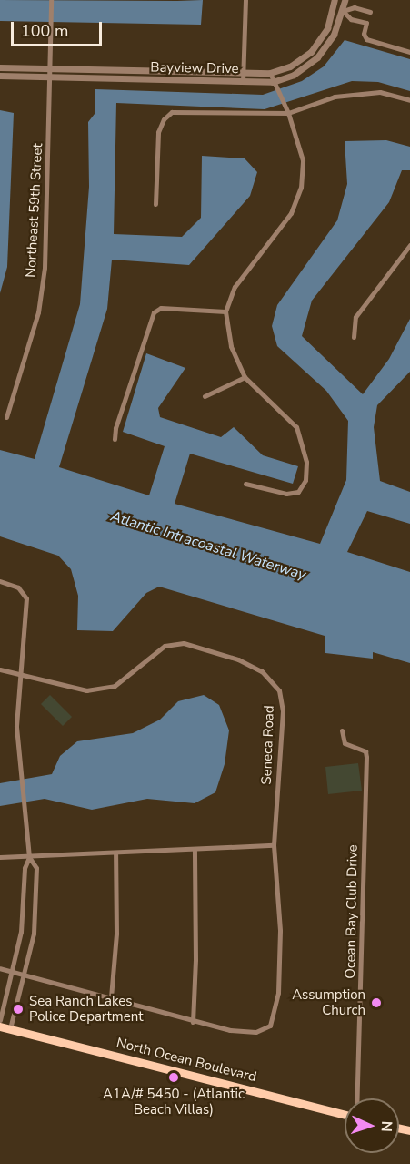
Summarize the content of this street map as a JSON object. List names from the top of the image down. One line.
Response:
{"streets":{"main road":["North Ocean Boulevard"],"street":["Bayview Drive","Northeast 59th Street","Seneca Road","Ocean Bay Club Drive"]},"crossings":[["Bayview Drive","Northeast 59th Street"]],"water":["Atlantic Intracoastal Waterway"],"places":["Assumption Church","Sea Ranch Lakes Police Department","A1A/# 5450 - (Atlantic Beach Villas)"],"scale_bar":"100 m","north":"right"}
